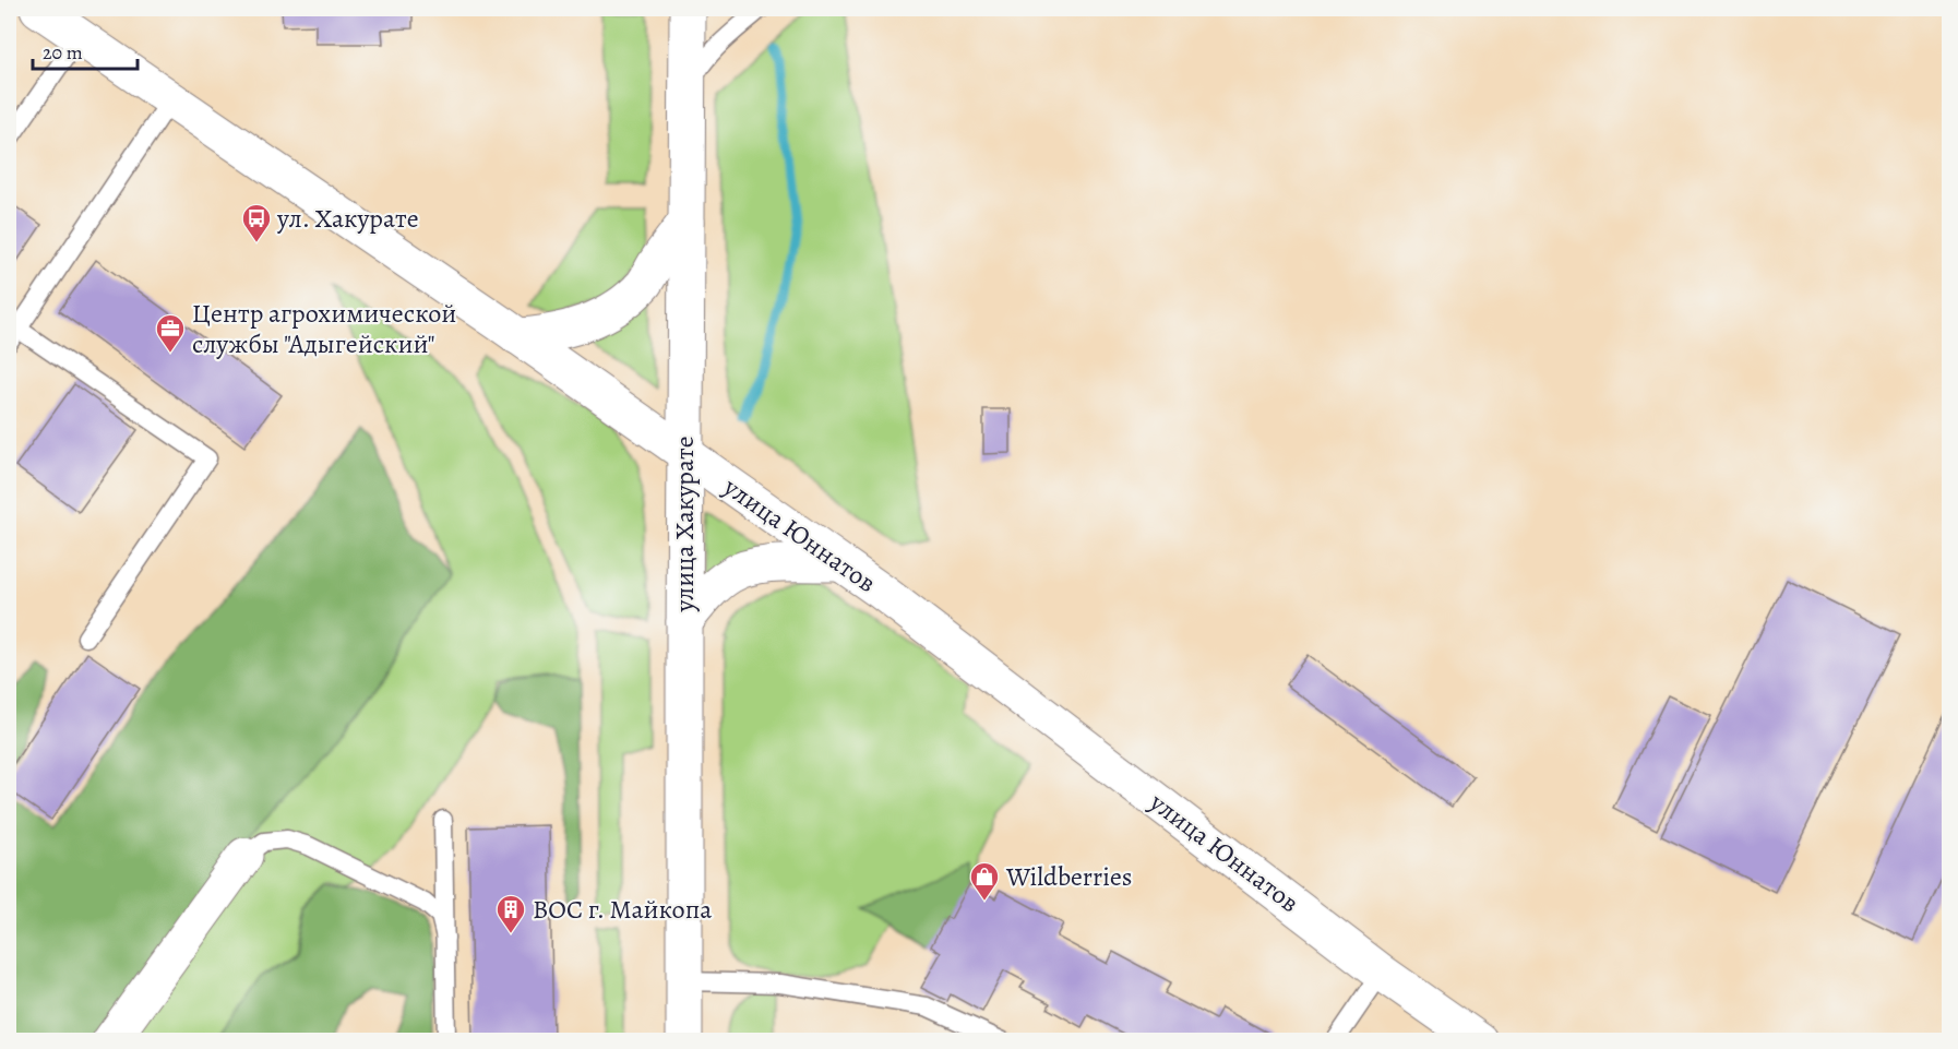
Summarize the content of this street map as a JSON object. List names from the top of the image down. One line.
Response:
{"streets":{"main road":["улица Хакурате","улица Юннатов"]},"crossings":[["улица Хакурате","улица Юннатов"]],"places":{"bus stop":["ул. Хакурате"],"office":["Центр агрохимической службы \"Адыгейский\""],"shop":["Wildberries"],"building":["ВОС г. Майкопа"]},"scale_bar":"20 m"}
